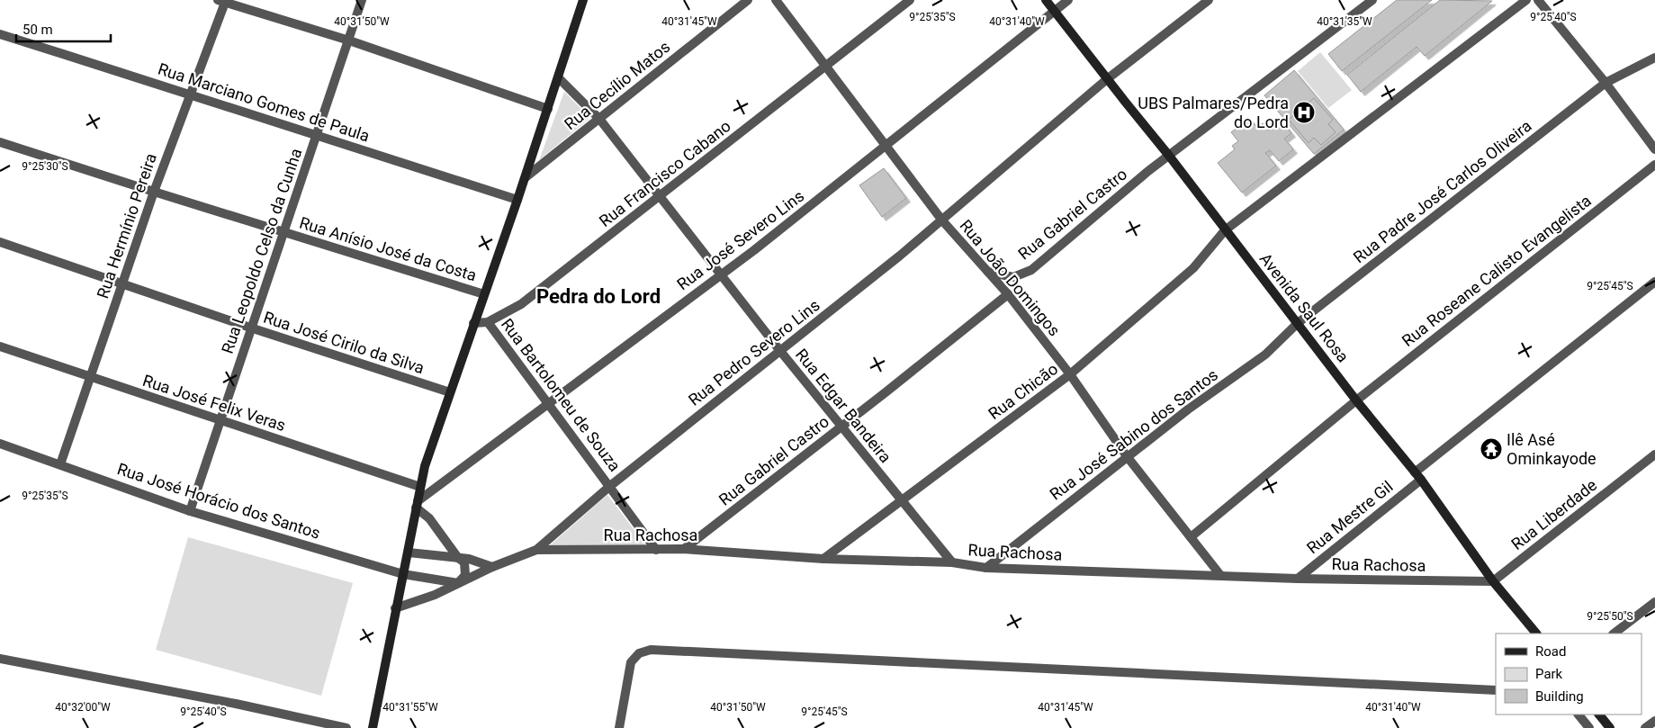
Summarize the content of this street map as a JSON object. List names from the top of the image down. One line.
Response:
{"streets":{"street":["Rua Cecílio Matos","Rua Marciano Gomes de Paula","Rua Francisco Cabano","Rua Padre José Carlos Oliveira","Rua Gabriel Castro","Rua Hermínio Pereira","Rua José Severo Lins","Rua Anísio José da Costa","Rua Leopoldo Celso da Cunha","Rua Roseane Calisto Evangelista","Rua João Domingos","Avenida Saul Rosa","Rua José Cirilo da Silva","Rua Pedro Severo Lins","Rua Chicão","Rua Bartolomeu de Souza","Rua José Felix Veras","Rua Edgar Bandeira","Rua José Sabino dos Santos","Rua José Horácio dos Santos","Rua Liberdade","Rua Mestre Gil","Rua Rachosa"]},"crossings":[["Rua Cecílio Matos","Rua Edgar Bandeira"],["Rua Marciano Gomes de Paula","Rua Hermínio Pereira"],["Rua Marciano Gomes de Paula","Rua Leopoldo Celso da Cunha"],["Rua Francisco Cabano","Rua João Domingos"],["Rua Francisco Cabano","Rua Bartolomeu de Souza"],["Rua Francisco Cabano","Rua Edgar Bandeira"],["Rua Padre José Carlos Oliveira","Avenida Saul Rosa"],["Rua Padre José Carlos Oliveira","Rua José Sabino dos Santos"],["Rua Gabriel Castro","Rua João Domingos"],["Rua Gabriel Castro","Avenida Saul Rosa"],["Rua Gabriel Castro","Rua Edgar Bandeira"],["Rua Gabriel Castro","Rua Rachosa"],["Rua Hermínio Pereira","Rua Anísio José da Costa"],["Rua Hermínio Pereira","Rua José Cirilo da Silva"],["Rua Hermínio Pereira","Rua José Felix Veras"],["Rua Hermínio Pereira","Rua José Horácio dos Santos"],["Rua José Severo Lins","Rua João Domingos"],["Rua José Severo Lins","Avenida Saul Rosa"],["Rua José Severo Lins","Rua Bartolomeu de Souza"],["Rua José Severo Lins","Rua Edgar Bandeira"],["Rua Anísio José da Costa","Rua Leopoldo Celso da Cunha"],["Rua Leopoldo Celso da Cunha","Rua José Cirilo da Silva"],["Rua Leopoldo Celso da Cunha","Rua José Felix Veras"],["Rua Leopoldo Celso da Cunha","Rua José Horácio dos Santos"],["Rua Roseane Calisto Evangelista","Rua João Domingos"],["Rua Roseane Calisto Evangelista","Avenida Saul Rosa"],["Rua João Domingos","Rua Pedro Severo Lins"],["Rua João Domingos","Rua Chicão"],["Rua João Domingos","Rua José Sabino dos Santos"],["Rua João Domingos","Rua Rachosa"],["Avenida Saul Rosa","Rua Pedro Severo Lins"],["Avenida Saul Rosa","Rua Chicão"],["Avenida Saul Rosa","Rua José Sabino dos Santos"],["Avenida Saul Rosa","Rua Liberdade"],["Avenida Saul Rosa","Rua Mestre Gil"],["Avenida Saul Rosa","Rua Rachosa"],["Rua Pedro Severo Lins","Rua Bartolomeu de Souza"],["Rua Pedro Severo Lins","Rua Edgar Bandeira"],["Rua Pedro Severo Lins","Rua Rachosa"],["Rua Chicão","Rua Edgar Bandeira"],["Rua Chicão","Rua Rachosa"],["Rua Bartolomeu de Souza","Rua Rachosa"],["Rua Edgar Bandeira","Rua Rachosa"],["Rua José Sabino dos Santos","Rua Rachosa"],["Rua Liberdade","Rua Rachosa"],["Rua Mestre Gil","Rua Rachosa"]],"districts":["Pedra do Lord"],"places":{"hospital":["UBS Palmares/Pedra do Lord"],"temple":["Ilê Asé Ominkayode"]},"legend":["Road","Park","Building"],"scale_bar":"50 m","coordinates":["9°25'35\"S","9°25'40\"S","40°31'50\"W","40°31'45\"W","40°31'40\"W","40°31'35\"W","9°25'30\"S","9°25'45\"S","9°25'50\"S","40°32'00\"W","40°31'55\"W"]}
